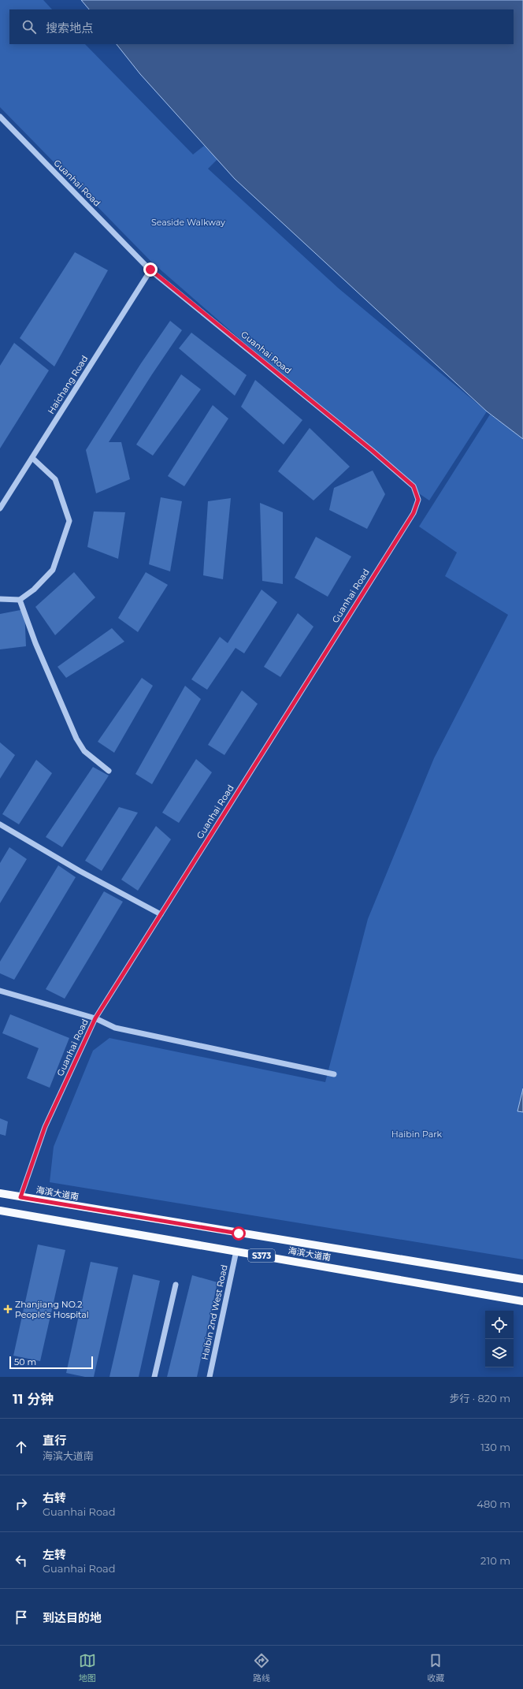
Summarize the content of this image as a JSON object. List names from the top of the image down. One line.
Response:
{"streets":{"main road":["海滨大道南","S373"],"street":["Guanhai Road","Haichang Road","Haibin 2nd West Road"]},"crossings":[["Guanhai Road","Haichang Road"],["Guanhai Road","海滨大道南"],["海滨大道南","Haibin 2nd West Road"]],"parks":["Seaside Walkway","Haibin Park"],"places":{"health":["Zhanjiang NO.2 People's Hospital"]},"scale_bar":"50 m","page":{"search":"搜索地点","scale":"50 m","heading":["11 分钟","步行 · 820 m"],"list":[["直行","海滨大道南","130 m"],["右转","Guanhai Road","480 m"],["左转","Guanhai Road","210 m"],"到达目的地"],"nav":["地图","路线","收藏"]}}
